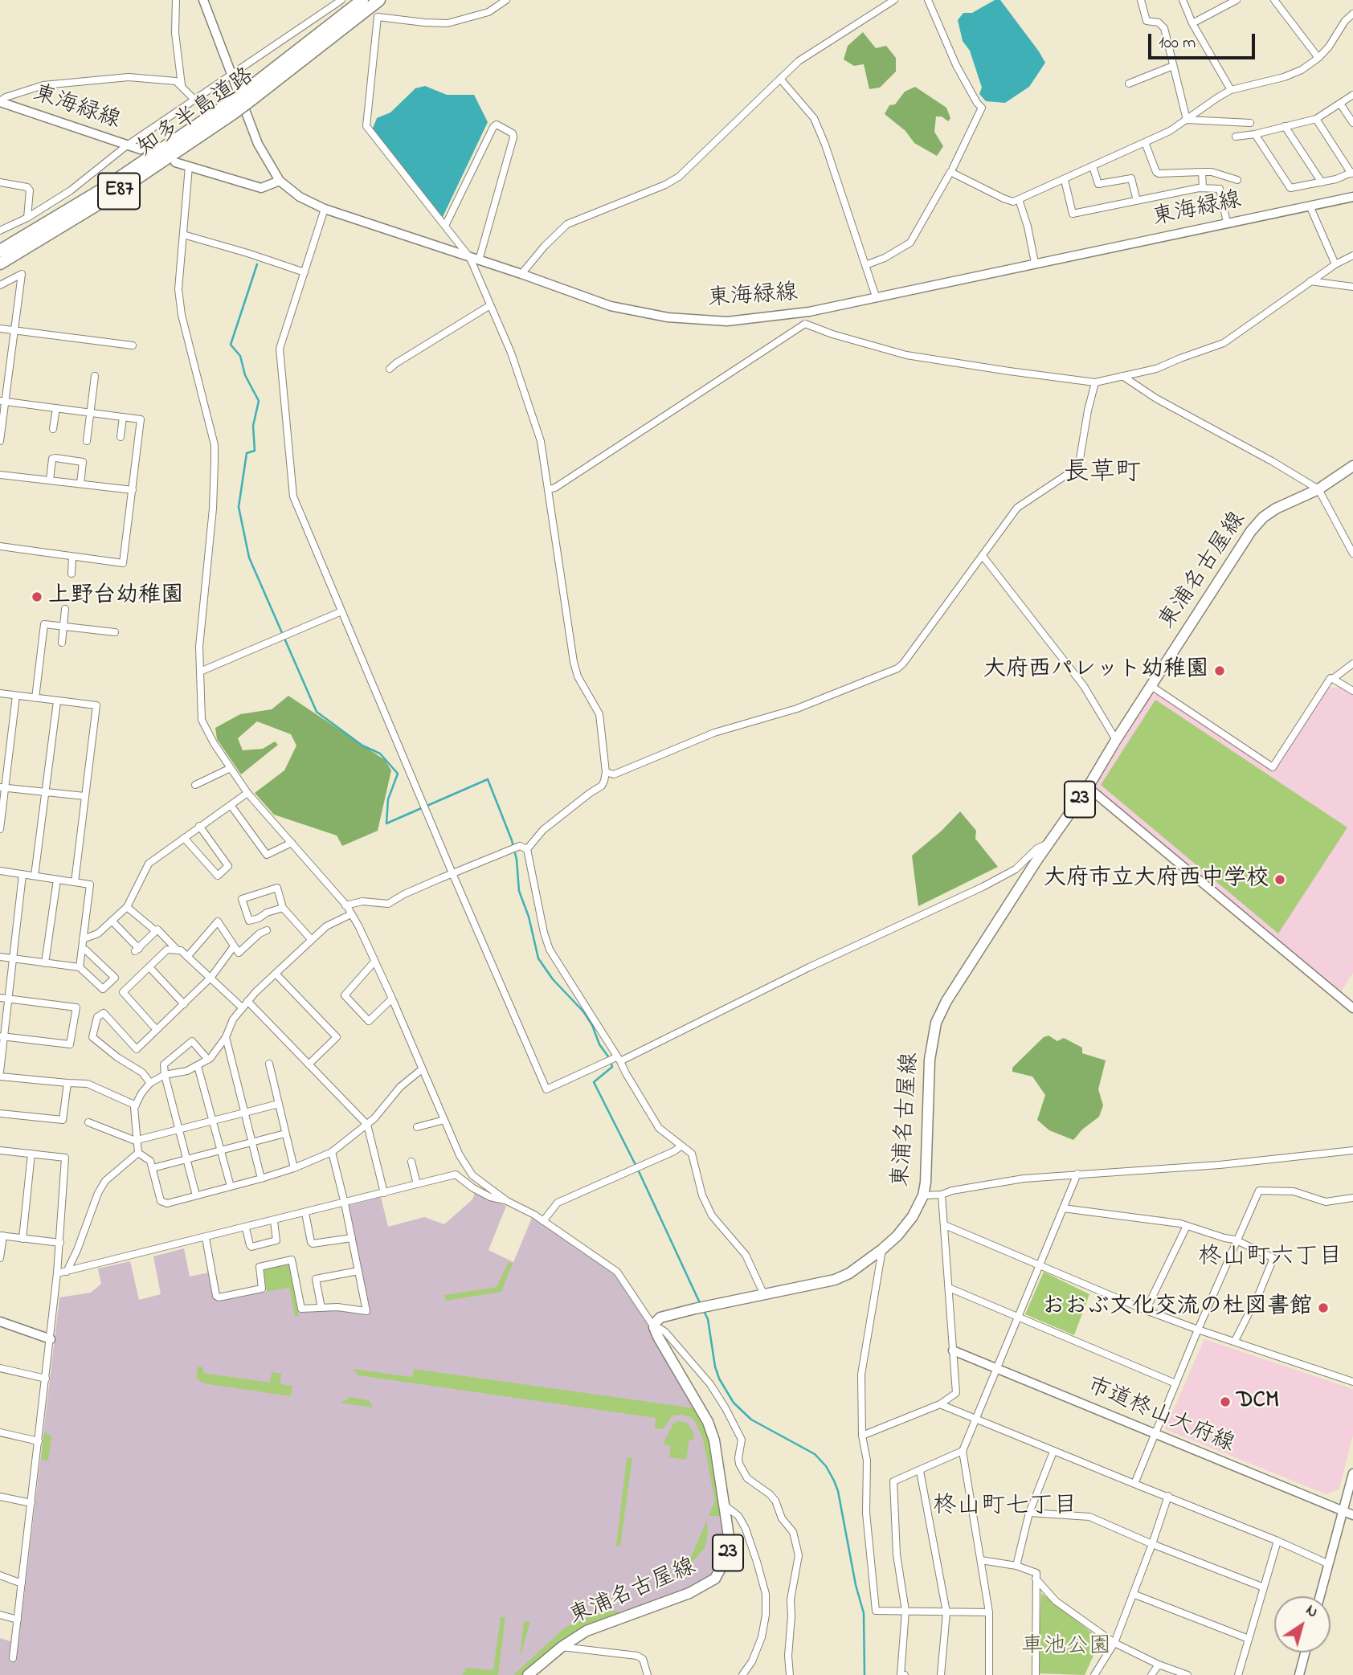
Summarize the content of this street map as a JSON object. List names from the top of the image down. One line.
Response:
{"streets":{"highway":["知多半島道路","E87"],"main road":["東海緑線","東浦名古屋線","23","市道柊山大府線"]},"districts":["長草町","柊山町六丁目","柊山町七丁目"],"parks":["車池公園"],"places":["上野台幼稚園","大府西パレット幼稚園","大府市立大府西中学校","おおぶ文化交流の杜図書館","DCM"],"scale_bar":"100 m","north":"top right"}
